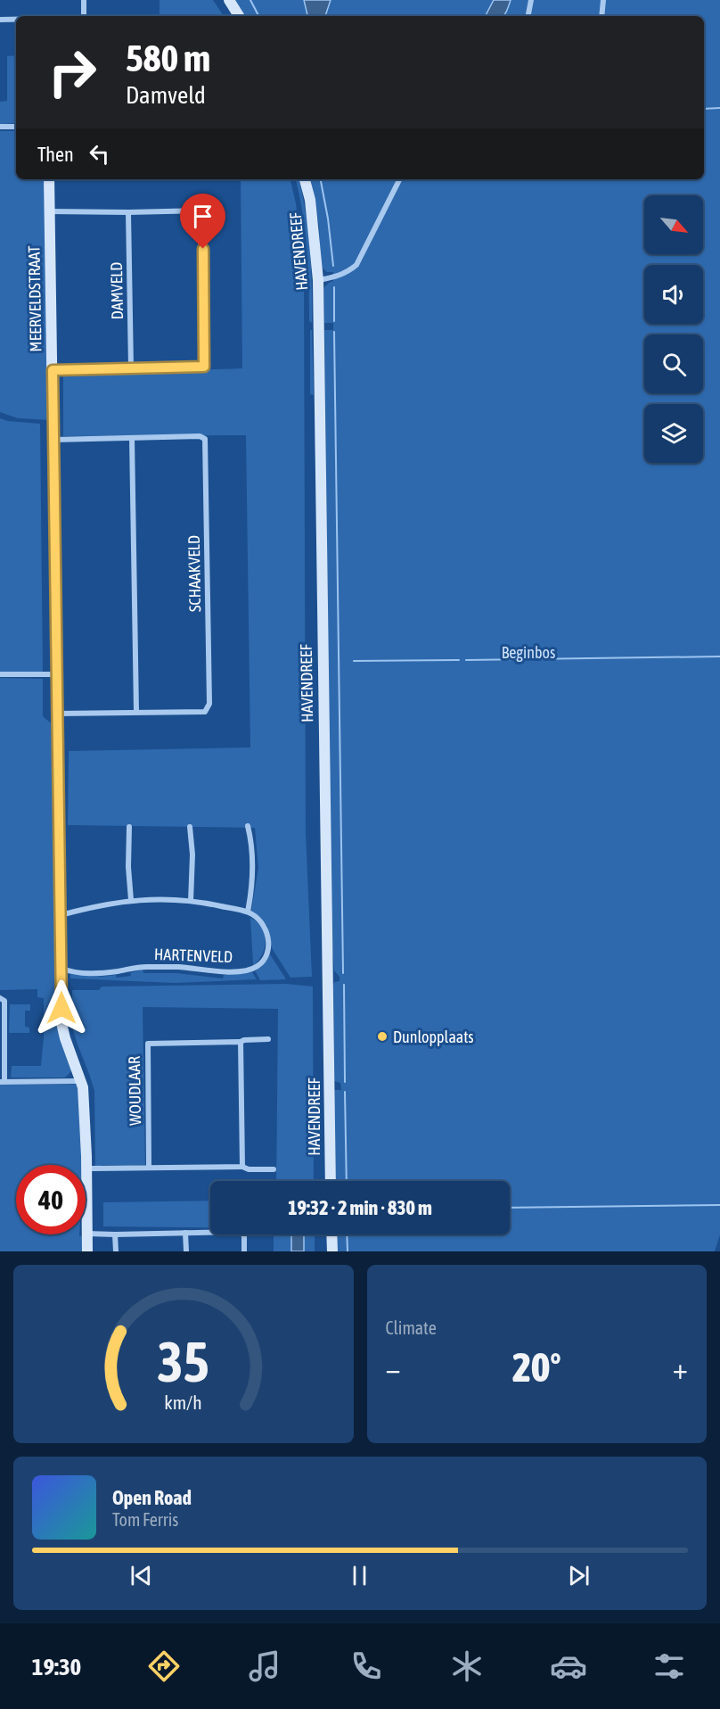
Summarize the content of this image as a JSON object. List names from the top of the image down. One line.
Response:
{"streets":{"street":["HAVENDREEF","DAMVELD","MEERVELDSTRAAT","SCHAAKVELD","HARTENVELD","WOUDLAAR"]},"crossings":[["MEERVELDSTRAAT","SCHAAKVELD"],["MEERVELDSTRAAT","HARTENVELD"]],"parks":["Beginbos"],"places":["Dunlopplaats"],"north":"bottom right","page":{"turn":["580 m","Damveld"],"then":"Then","limit":"40","trip":"19:32 · 2 min · 830 m","tile":"Climate","heat":["−","20°","+"],"song":["Open Road","Tom Ferris"],"tabs":"19:30","gauge":["35","km/h"]}}
